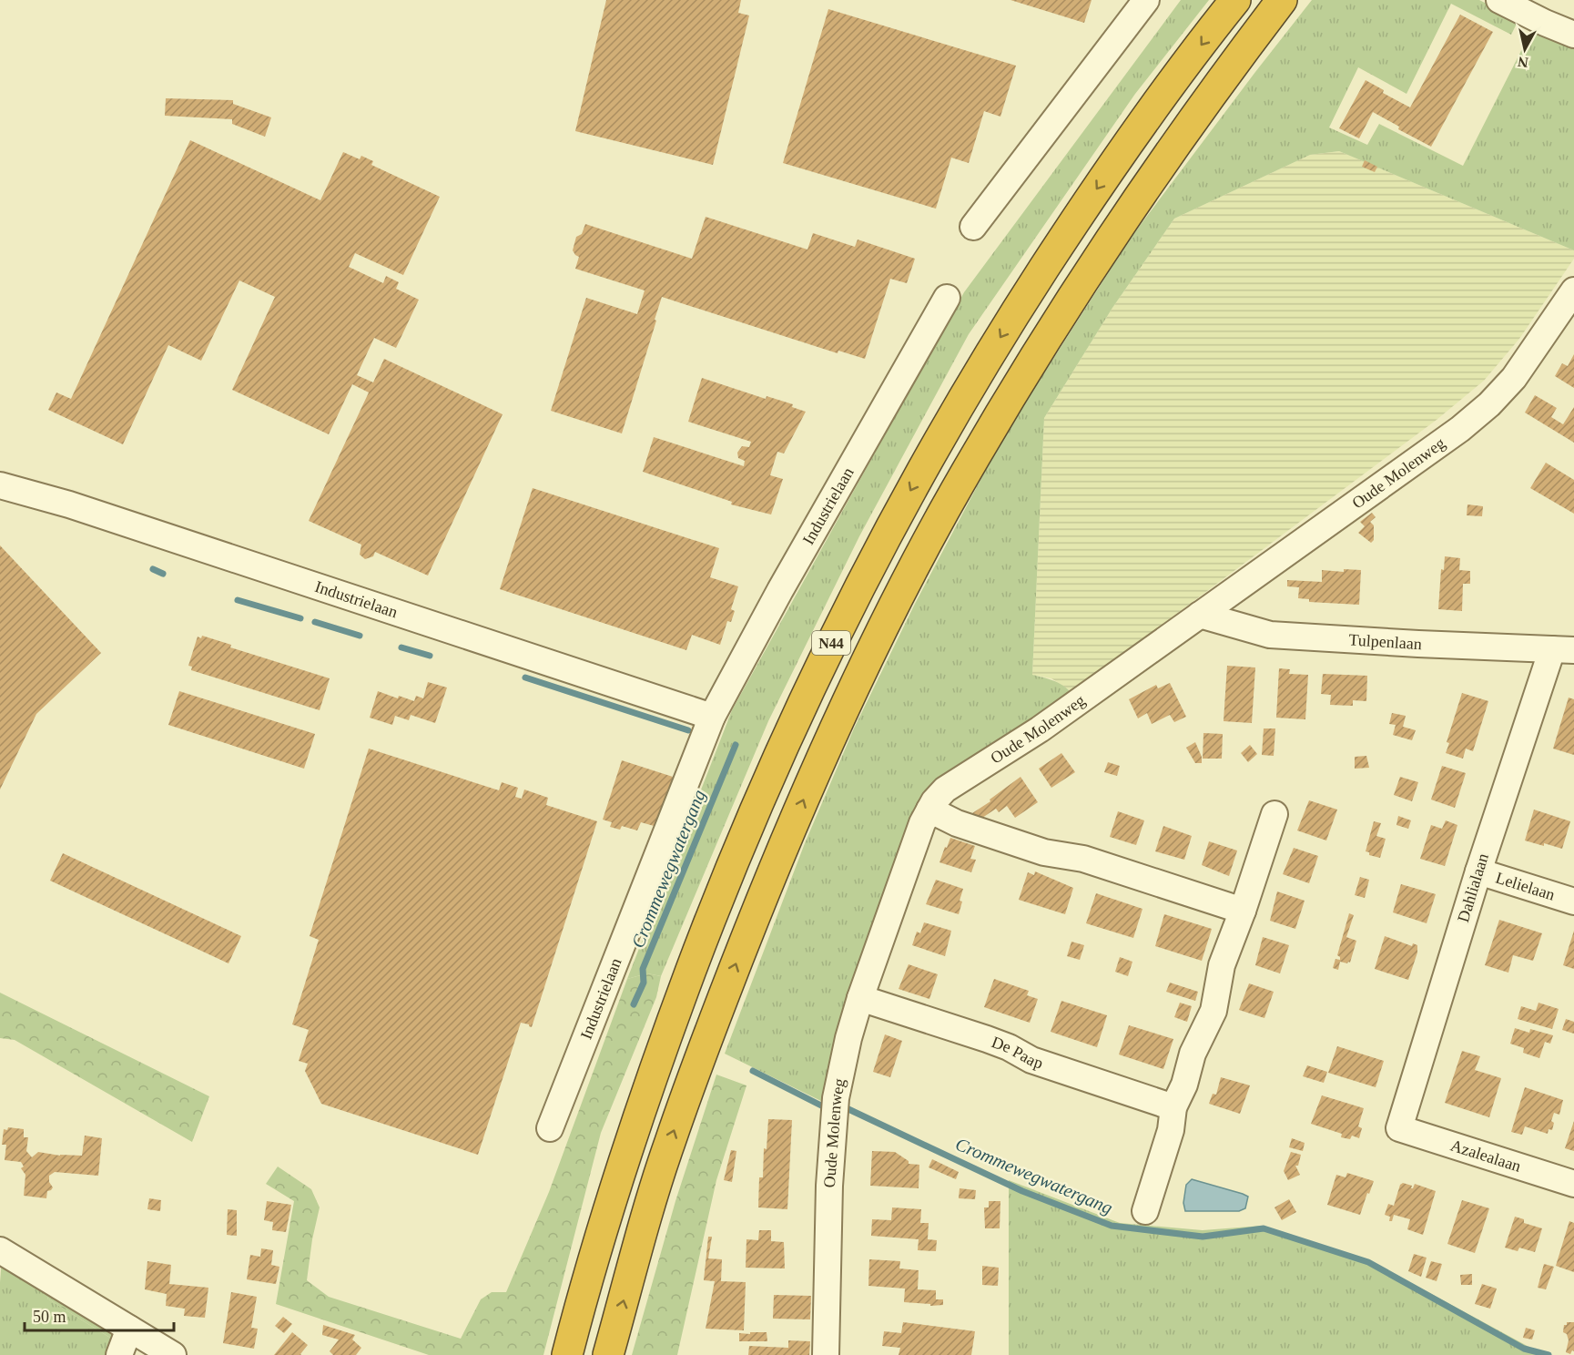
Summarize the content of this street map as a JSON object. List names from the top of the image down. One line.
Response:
{"streets":{"highway":["N44"],"street":["Oude Molenweg","Industrielaan","Tulpenlaan","Lelielaan","Dahlialaan","De Paap","Azalealaan"]},"crossings":[["Oude Molenweg","Tulpenlaan"],["Oude Molenweg","De Paap"],["Tulpenlaan","Dahlialaan"],["Lelielaan","Dahlialaan"],["Dahlialaan","Azalealaan"]],"water":["Crommewegwatergang"],"scale_bar":"50 m","north":"bottom"}
